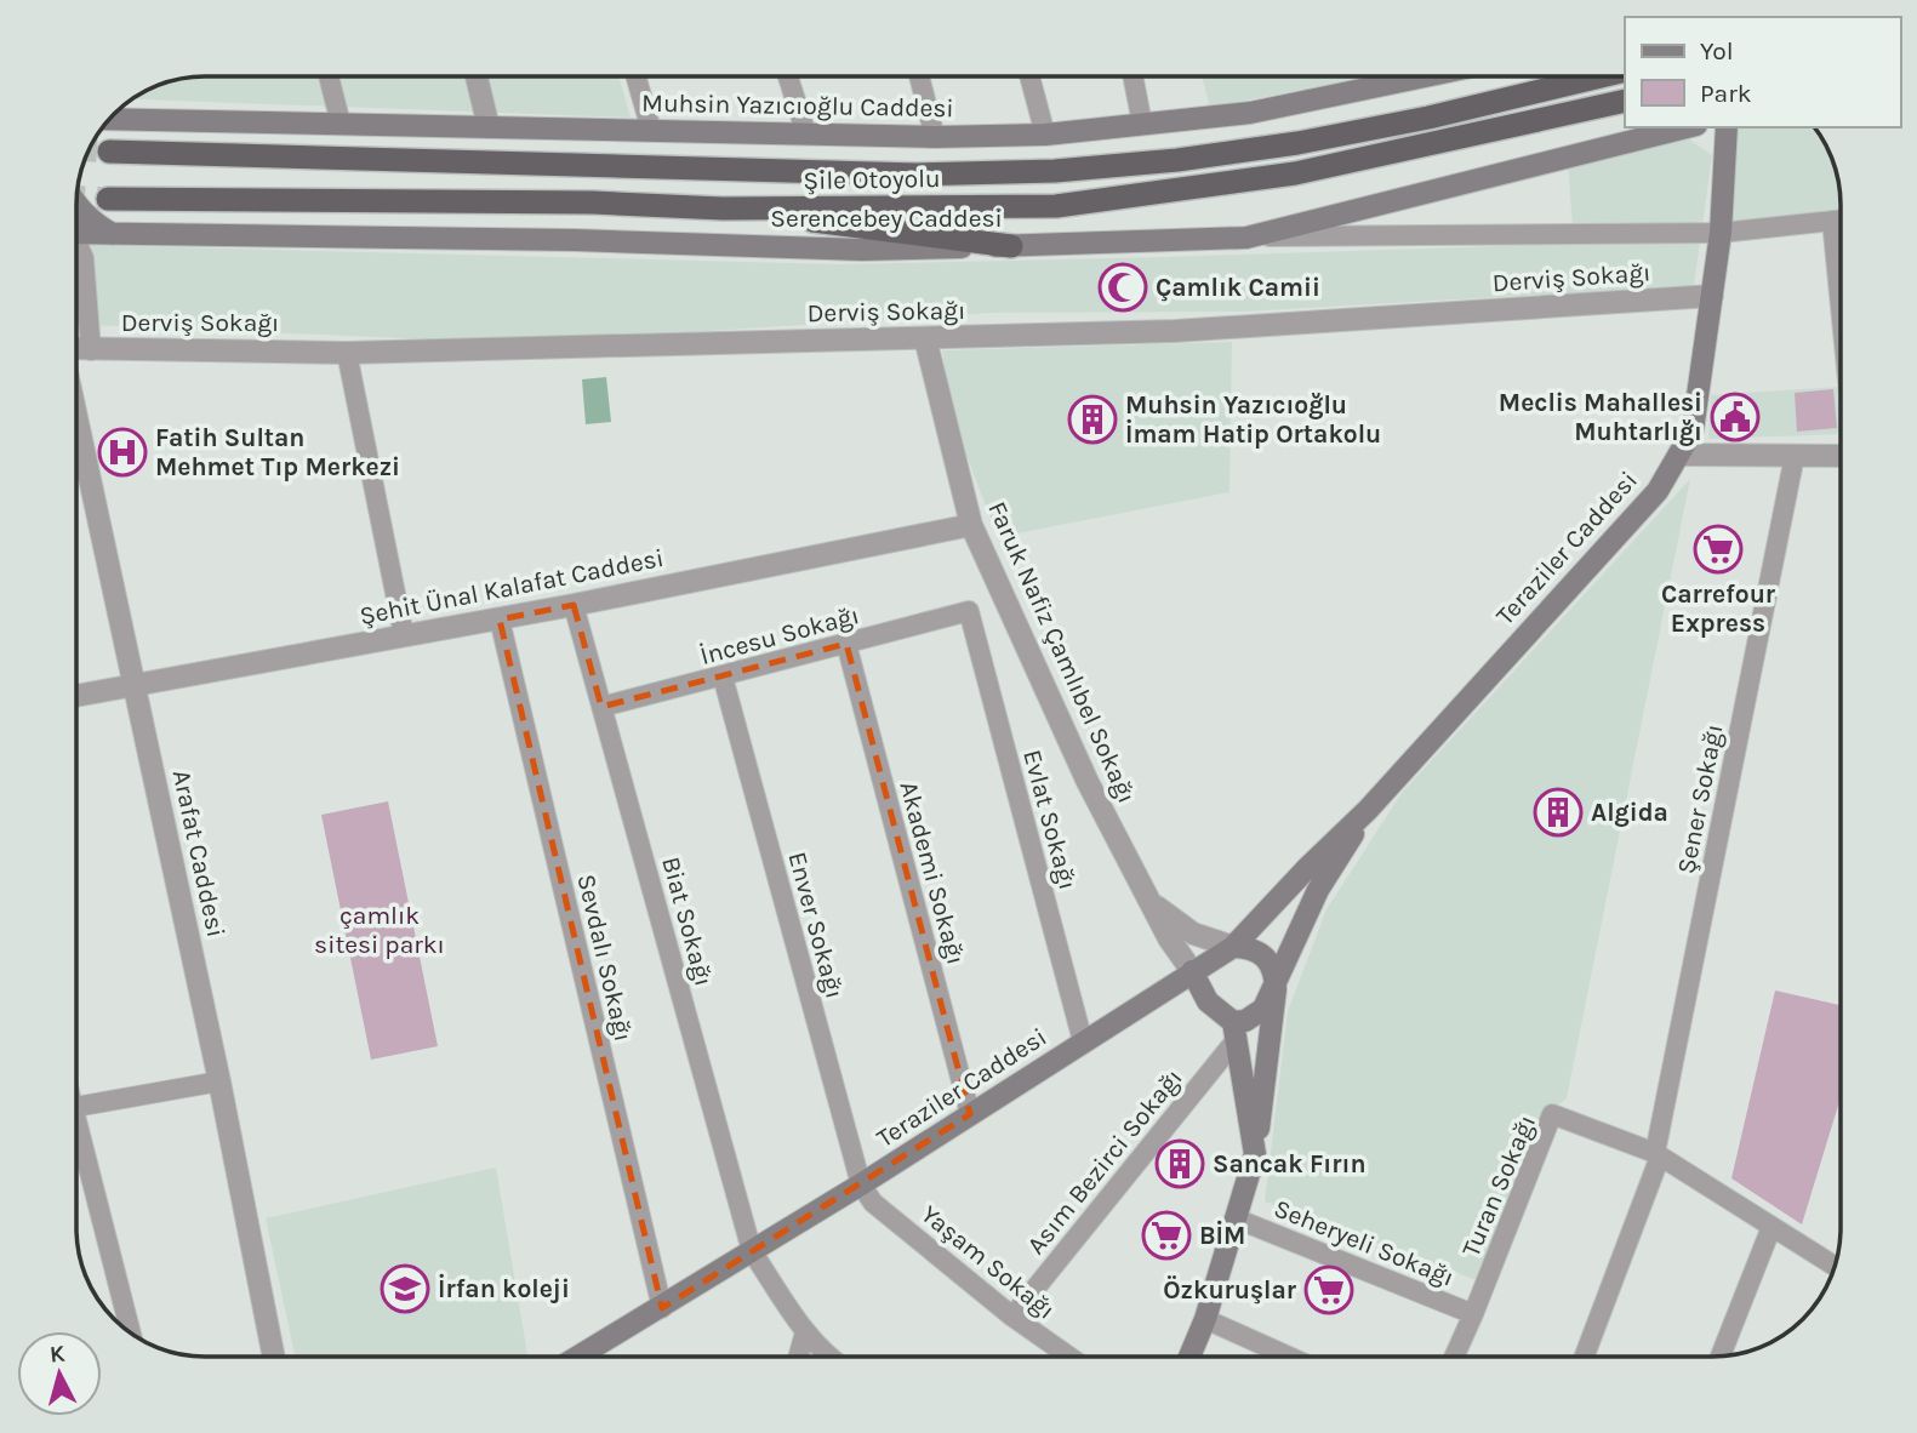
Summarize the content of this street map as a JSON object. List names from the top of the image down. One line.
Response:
{"streets":{"highway":["Şile Otoyolu"],"main road":["Muhsin Yazıcıoğlu Caddesi","Serencebey Caddesi","Teraziler Caddesi"],"street":["Derviş Sokağı","Şehit Ünal Kalafat Caddesi","İncesu Sokağı","Faruk Nafiz Çamlıbel Sokağı","Şener Sokağı","Evlat Sokağı","Arafat Caddesi","Akademi Sokağı","Biat Sokağı","Enver Sokağı","Sevdalı Sokağı","Asım Bezirci Sokağı","Turan Sokağı","Seheryeli Sokağı","Yaşam Sokağı"]},"crossings":[["Derviş Sokağı","Teraziler Caddesi"],["Derviş Sokağı","Faruk Nafiz Çamlıbel Sokağı"],["Teraziler Caddesi","Faruk Nafiz Çamlıbel Sokağı"],["Teraziler Caddesi","Evlat Sokağı"],["Teraziler Caddesi","Akademi Sokağı"],["Teraziler Caddesi","Biat Sokağı"],["Teraziler Caddesi","Enver Sokağı"],["Teraziler Caddesi","Sevdalı Sokağı"],["Teraziler Caddesi","Asım Bezirci Sokağı"],["Teraziler Caddesi","Yaşam Sokağı"],["Şehit Ünal Kalafat Caddesi","Faruk Nafiz Çamlıbel Sokağı"],["Şehit Ünal Kalafat Caddesi","Arafat Caddesi"],["Şehit Ünal Kalafat Caddesi","Biat Sokağı"],["Şehit Ünal Kalafat Caddesi","Sevdalı Sokağı"],["İncesu Sokağı","Evlat Sokağı"],["İncesu Sokağı","Akademi Sokağı"],["İncesu Sokağı","Biat Sokağı"],["İncesu Sokağı","Enver Sokağı"],["Faruk Nafiz Çamlıbel Sokağı","Asım Bezirci Sokağı"],["Şener Sokağı","Turan Sokağı"],["Enver Sokağı","Yaşam Sokağı"],["Asım Bezirci Sokağı","Yaşam Sokağı"],["Turan Sokağı","Seheryeli Sokağı"]],"parks":["çamlık sitesi parkı"],"places":{"mosque":["Çamlık Camii"],"public building":["Meclis Mahallesi Muhtarlığı"],"building":["Muhsin Yazıcıoğlu İmam Hatip Ortakolu","Algida","Sancak Fırın"],"hospital":["Fatih Sultan Mehmet Tıp Merkezi"],"supermarket":["Carrefour Express","BİM","Özkuruşlar"],"school or university":["İrfan koleji"]},"legend":["Yol","Park"],"north":"top"}
